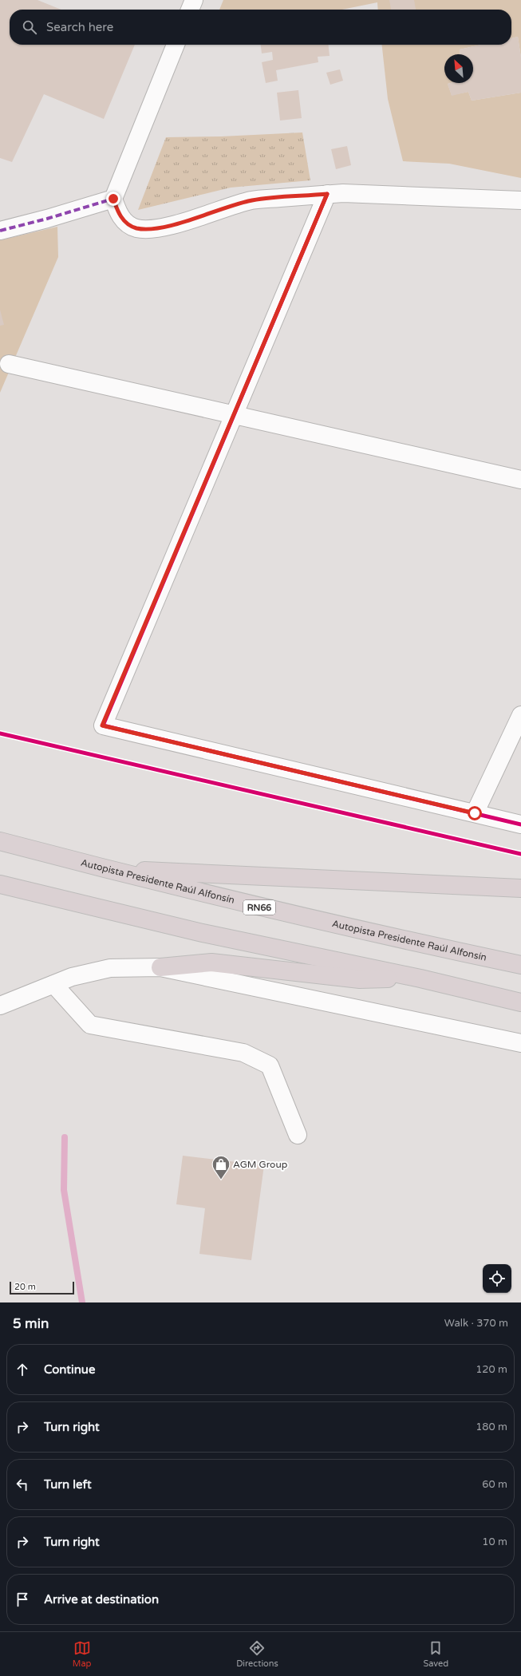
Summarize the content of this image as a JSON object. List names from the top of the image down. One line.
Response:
{"streets":{"highway":["Autopista Presidente Raúl Alfonsín","RN66"]},"places":{"shop":["AGM Group"]},"scale_bar":"20 m","north":"top left","page":{"search":"Search here","scale":"20 m","heading":["5 min","Walk · 370 m"],"list":[["Continue","120 m"],["Turn right","180 m"],["Turn left","60 m"],["Turn right","10 m"],"Arrive at destination"],"nav":["Map","Directions","Saved"]}}
